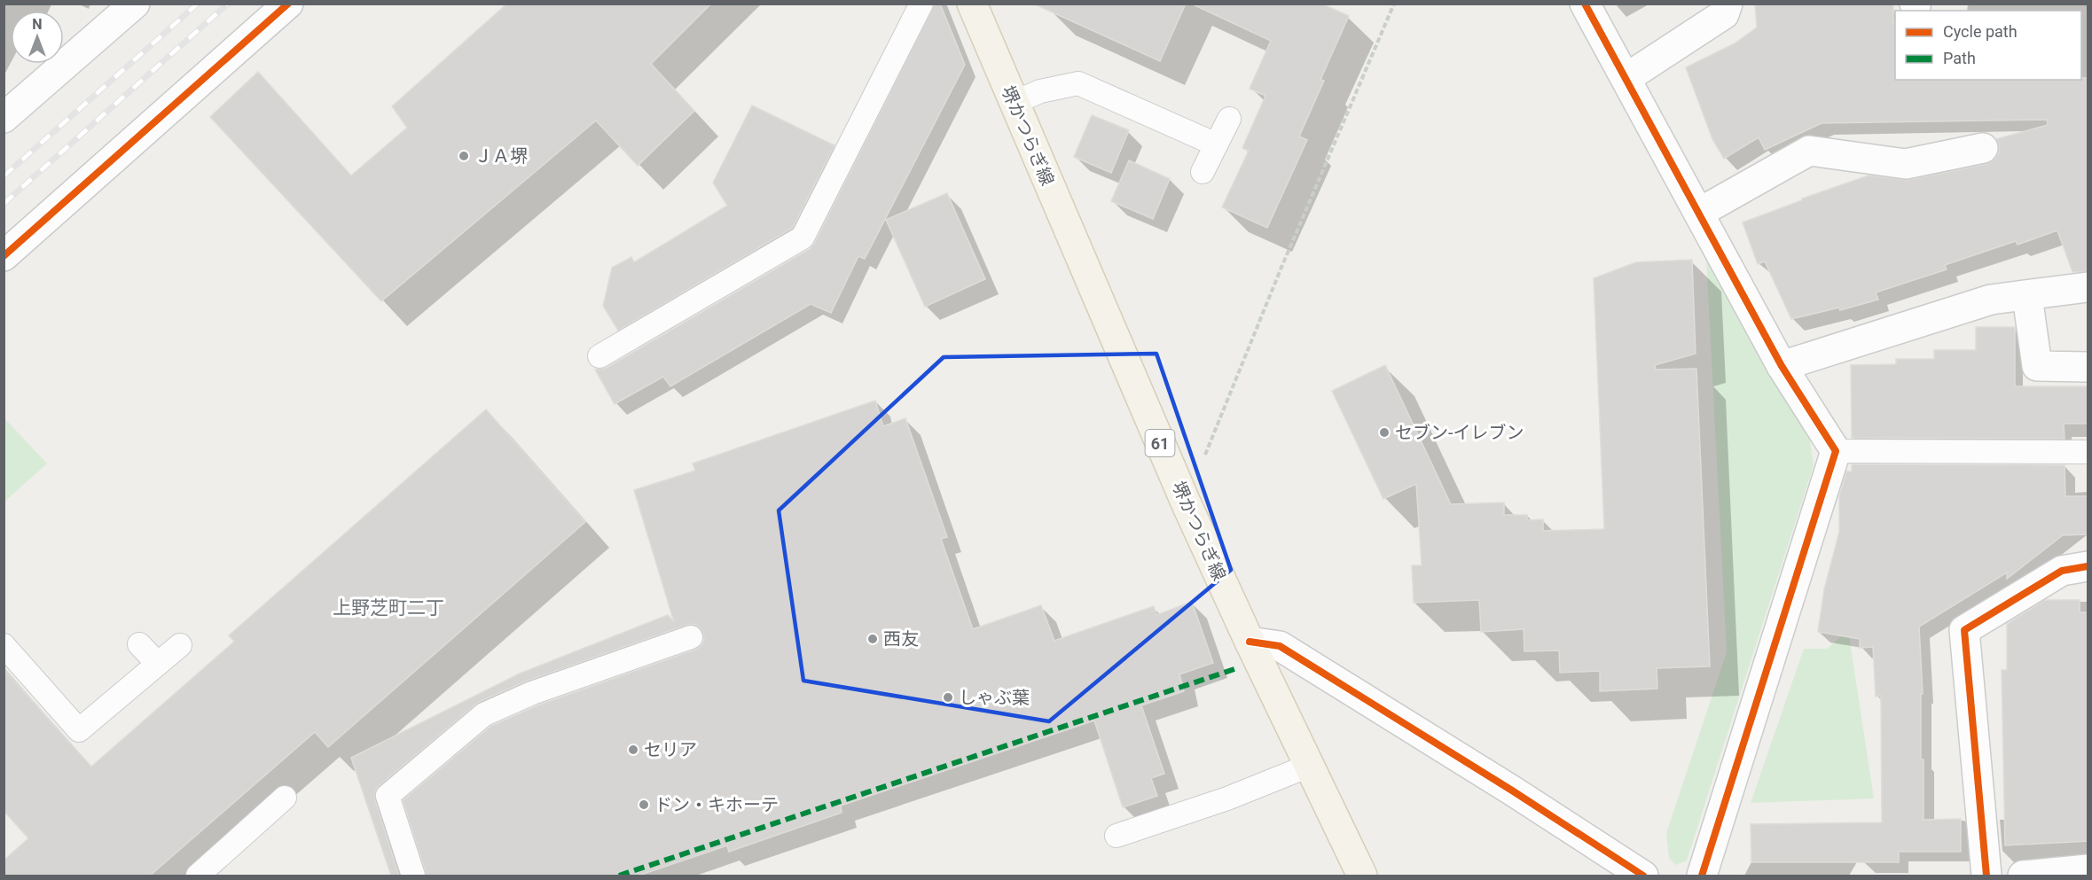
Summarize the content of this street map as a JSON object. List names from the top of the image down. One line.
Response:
{"streets":{"main road":["堺かつらぎ線","61"]},"districts":["上野芝町二丁"],"places":["ＪＡ堺","セブン-イレブン","西友","しゃぶ葉","セリア","ドン・キホーテ"],"legend":["Cycle path","Path"],"north":"top"}
